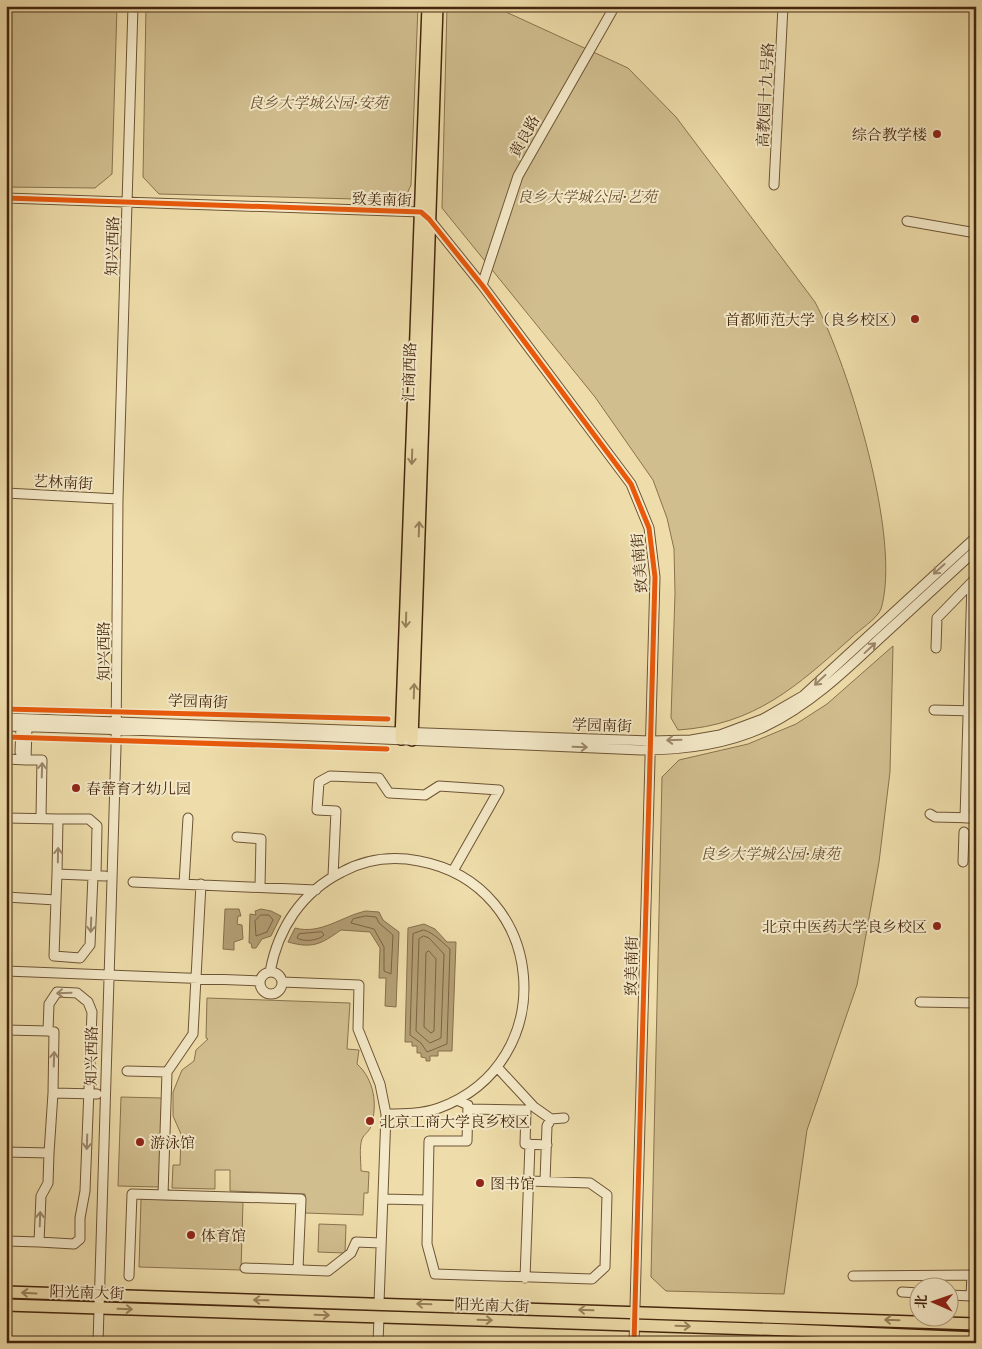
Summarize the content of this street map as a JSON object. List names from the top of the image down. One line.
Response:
{"streets":{"main road":["汇商西路","阳光南大街"],"street":["高教园十九号路","黄良路","致美南街","知兴西路","艺林南街","学园南街"]},"crossings":[["黄良路","致美南街"],["致美南街","知兴西路"],["致美南街","汇商西路"],["致美南街","学园南街"],["致美南街","阳光南大街"],["知兴西路","艺林南街"],["知兴西路","学园南街"],["知兴西路","阳光南大街"],["汇商西路","学园南街"]],"parks":["良乡大学城公园·安苑","良乡大学城公园·艺苑","良乡大学城公园·康苑"],"places":["综合教学楼","首都师范大学（良乡校区）","春蕾育才幼儿园","北京中医药大学良乡校区","北京工商大学良乡校区","游泳馆","图书馆","体育馆"],"north":"left"}
